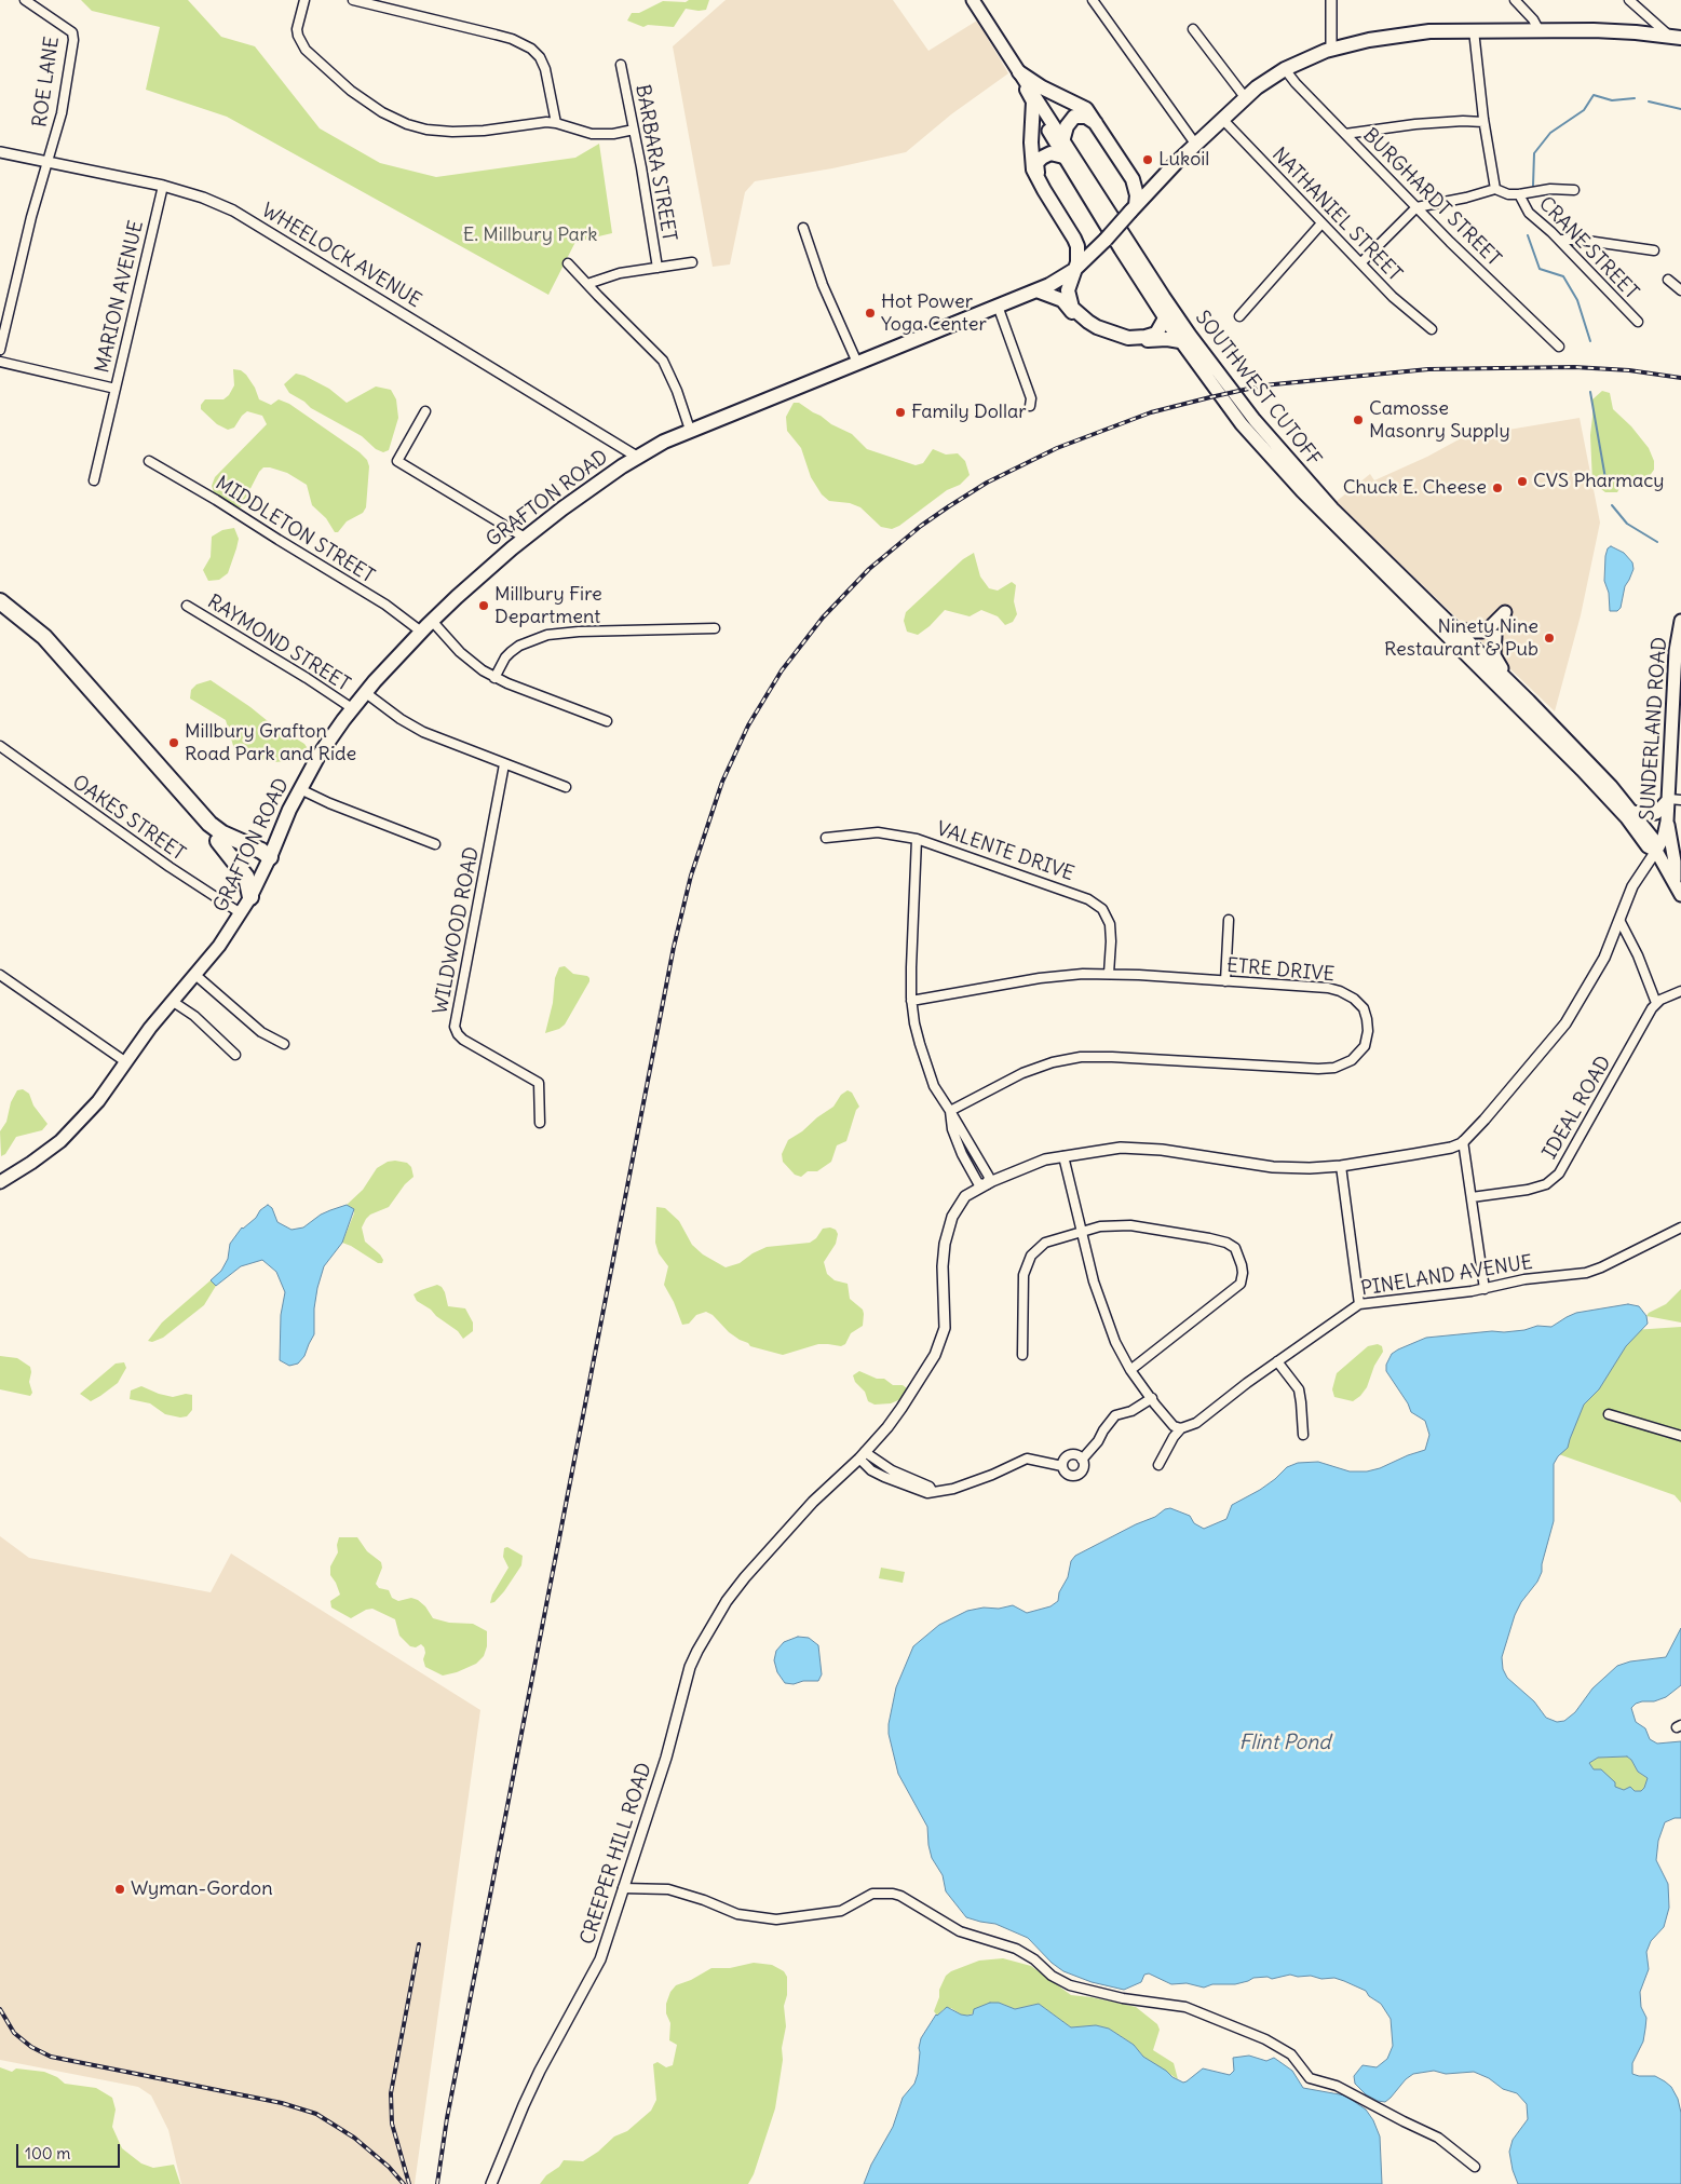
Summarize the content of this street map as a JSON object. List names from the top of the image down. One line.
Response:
{"streets":{"highway":["GRAFTON ROAD"],"main road":["SOUTHWEST CUTOFF","SUNDERLAND ROAD"],"street":["ROE LANE","BARBARA STREET","BURGHARDT STREET","NATHANIEL STREET","CRANE STREET","WHEELOCK AVENUE","MARION AVENUE","MIDDLETON STREET","RAYMOND STREET","OAKES STREET","VALENTE DRIVE","WILDWOOD ROAD","ETRE DRIVE","IDEAL ROAD","PINELAND AVENUE","CREEPER HILL ROAD"]},"crossings":[["ROE LANE","WHEELOCK AVENUE"],["BURGHARDT STREET","GRAFTON ROAD"],["NATHANIEL STREET","GRAFTON ROAD"],["WHEELOCK AVENUE","MARION AVENUE"],["WHEELOCK AVENUE","GRAFTON ROAD"],["SOUTHWEST CUTOFF","SUNDERLAND ROAD"],["GRAFTON ROAD","MIDDLETON STREET"],["GRAFTON ROAD","RAYMOND STREET"],["GRAFTON ROAD","OAKES STREET"],["VALENTE DRIVE","ETRE DRIVE"]],"water":["Flint Pond"],"parks":["E. Millbury Park"],"places":["Lukoil","Hot Power Yoga Center","Family Dollar","Camosse Masonry Supply","CVS Pharmacy","Chuck E. Cheese","Millbury Fire Department","Ninety Nine Restaurant & Pub","Millbury Grafton Road Park and Ride","Wyman-Gordon"],"scale_bar":"100 m"}
